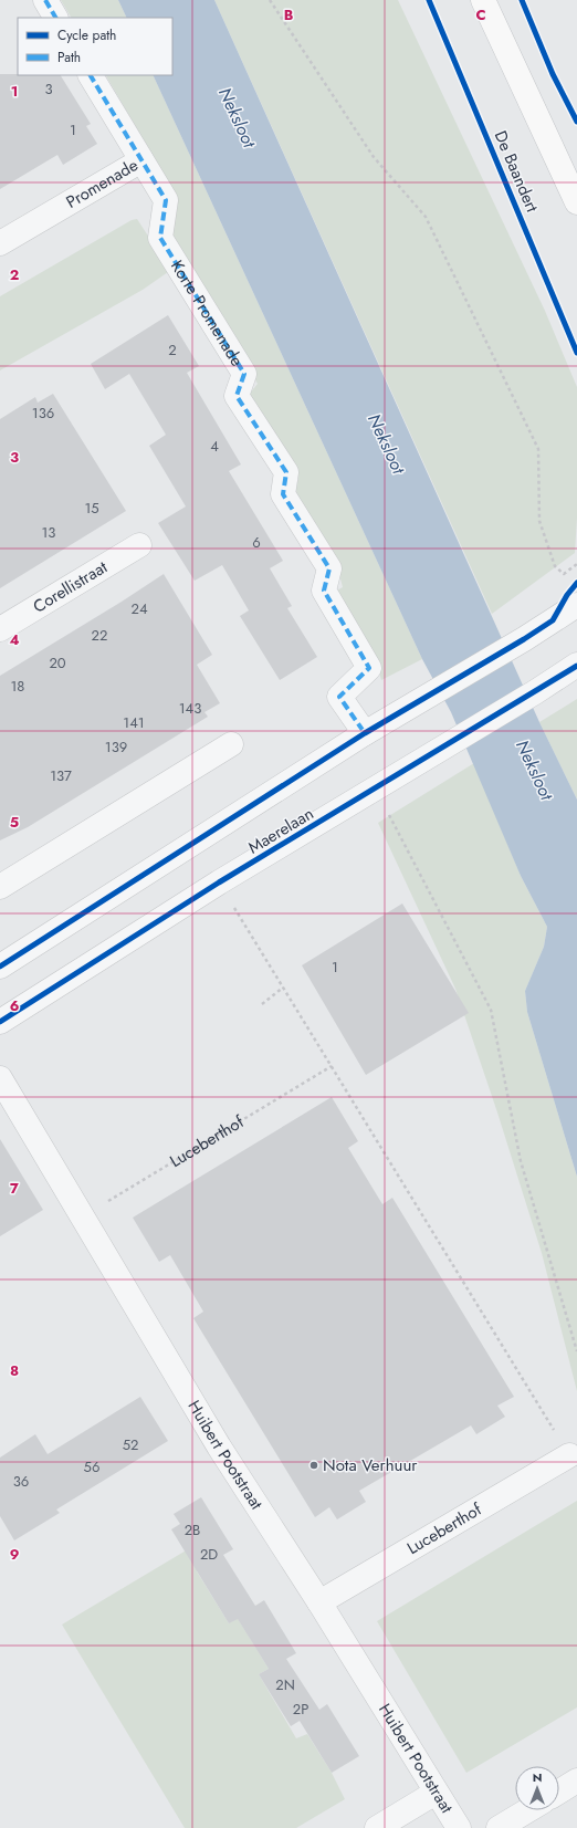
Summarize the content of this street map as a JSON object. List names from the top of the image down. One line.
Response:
{"streets":{"street":["Promenade","Korte Promenade","Corellistraat","Maerelaan","Luceberthof","Huibert Pootstraat"],"cycle path":["De Baandert"]},"crossings":[["Promenade","Korte Promenade"],["Luceberthof","Huibert Pootstraat"]],"water":["Neksloot"],"places":["Nota Verhuur"],"house_numbers":["3","1","2","136","4","15","13","6","24","22","20","18","143","141","139","137","1","52","56","36","2B","2D","2N","2P"],"legend":["Cycle path","Path"],"north":"top","grid":{"columns":["B","C"],"rows":["1","2","3","4","5","6","7","8","9"]}}
